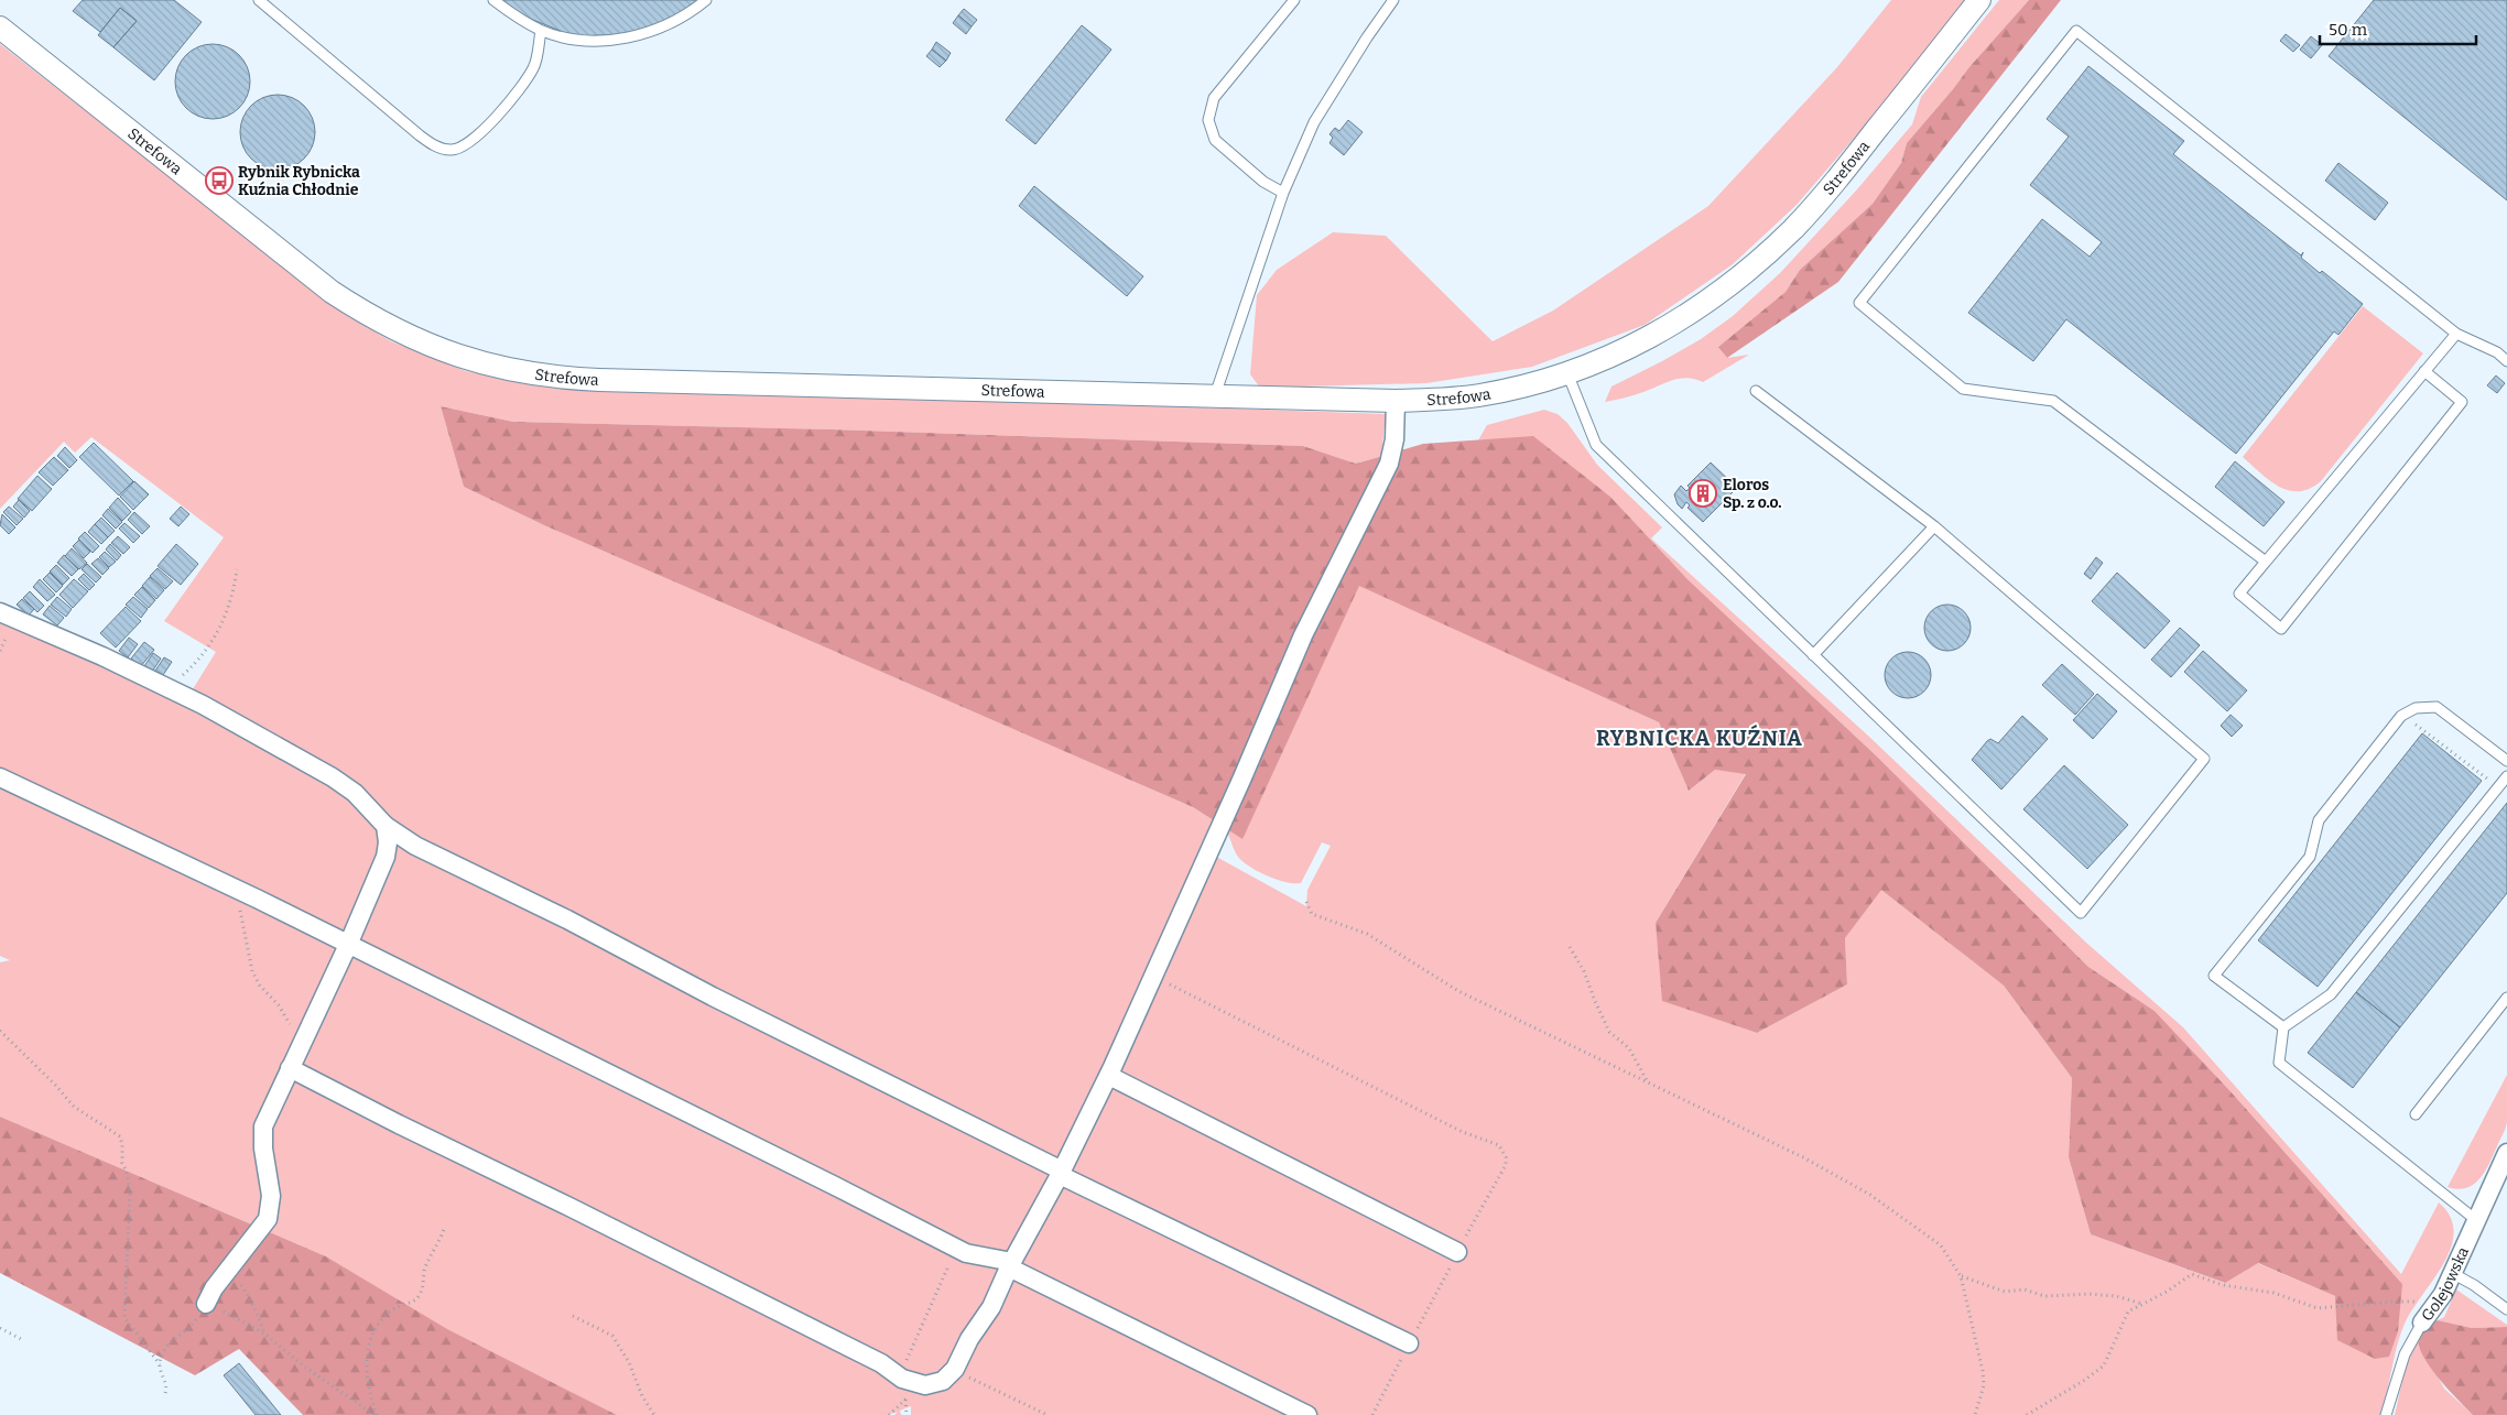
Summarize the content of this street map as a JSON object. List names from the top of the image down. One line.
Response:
{"streets":{"street":["Strefowa","Golejowska"]},"districts":["RYBNICKA KUŹNIA"],"places":{"bus stop":["Rybnik Rybnicka Kuźnia Chłodnie"],"building":["Eloros Sp. z o.o."]},"scale_bar":"50 m"}
